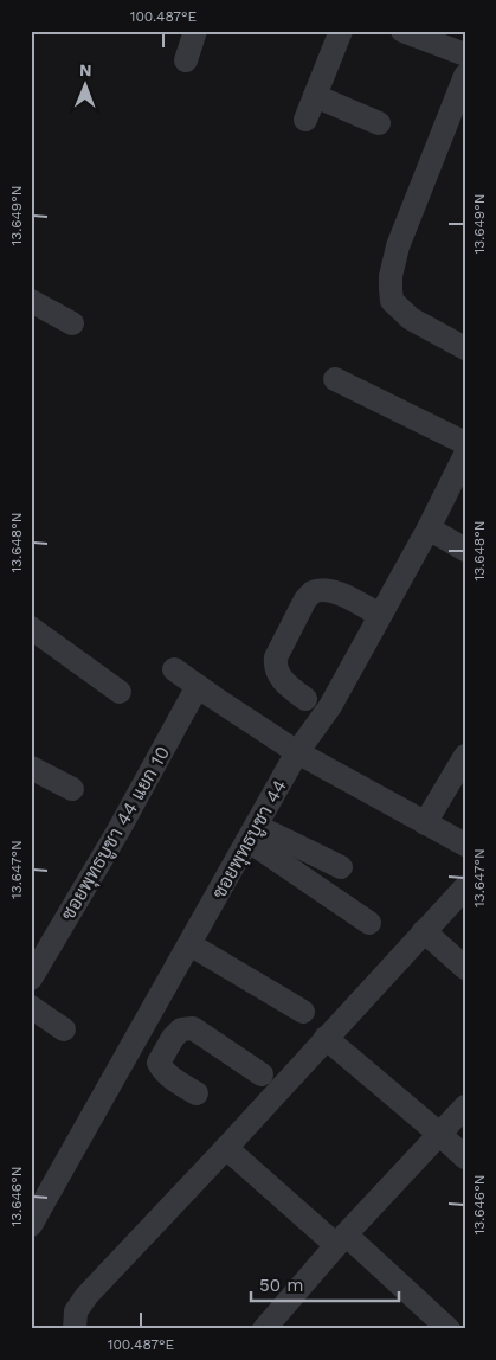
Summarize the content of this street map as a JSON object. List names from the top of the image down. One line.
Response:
{"streets":{"street":["ซอยพุทธบูชา 44 แยก 10","ซอยพุทธบูชา 44"]},"scale_bar":"50 m","north":"top","coordinates":["100.487°E","13.649°N","13.648°N","13.647°N","13.646°N"]}
